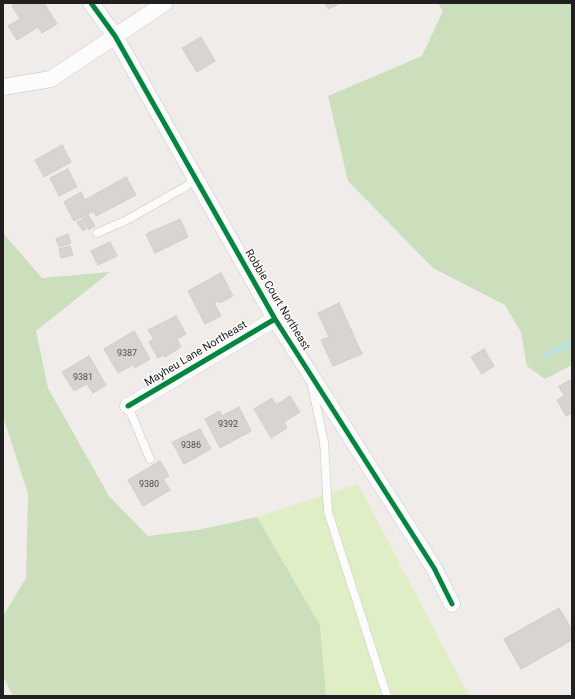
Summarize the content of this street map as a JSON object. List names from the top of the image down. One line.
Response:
{"streets":{"street":["Robbie Court Northeast","Mayheu Lane Northeast"]},"crossings":[["Robbie Court Northeast","Mayheu Lane Northeast"]],"house_numbers":["9387","9381","9392","9386","9380"]}
